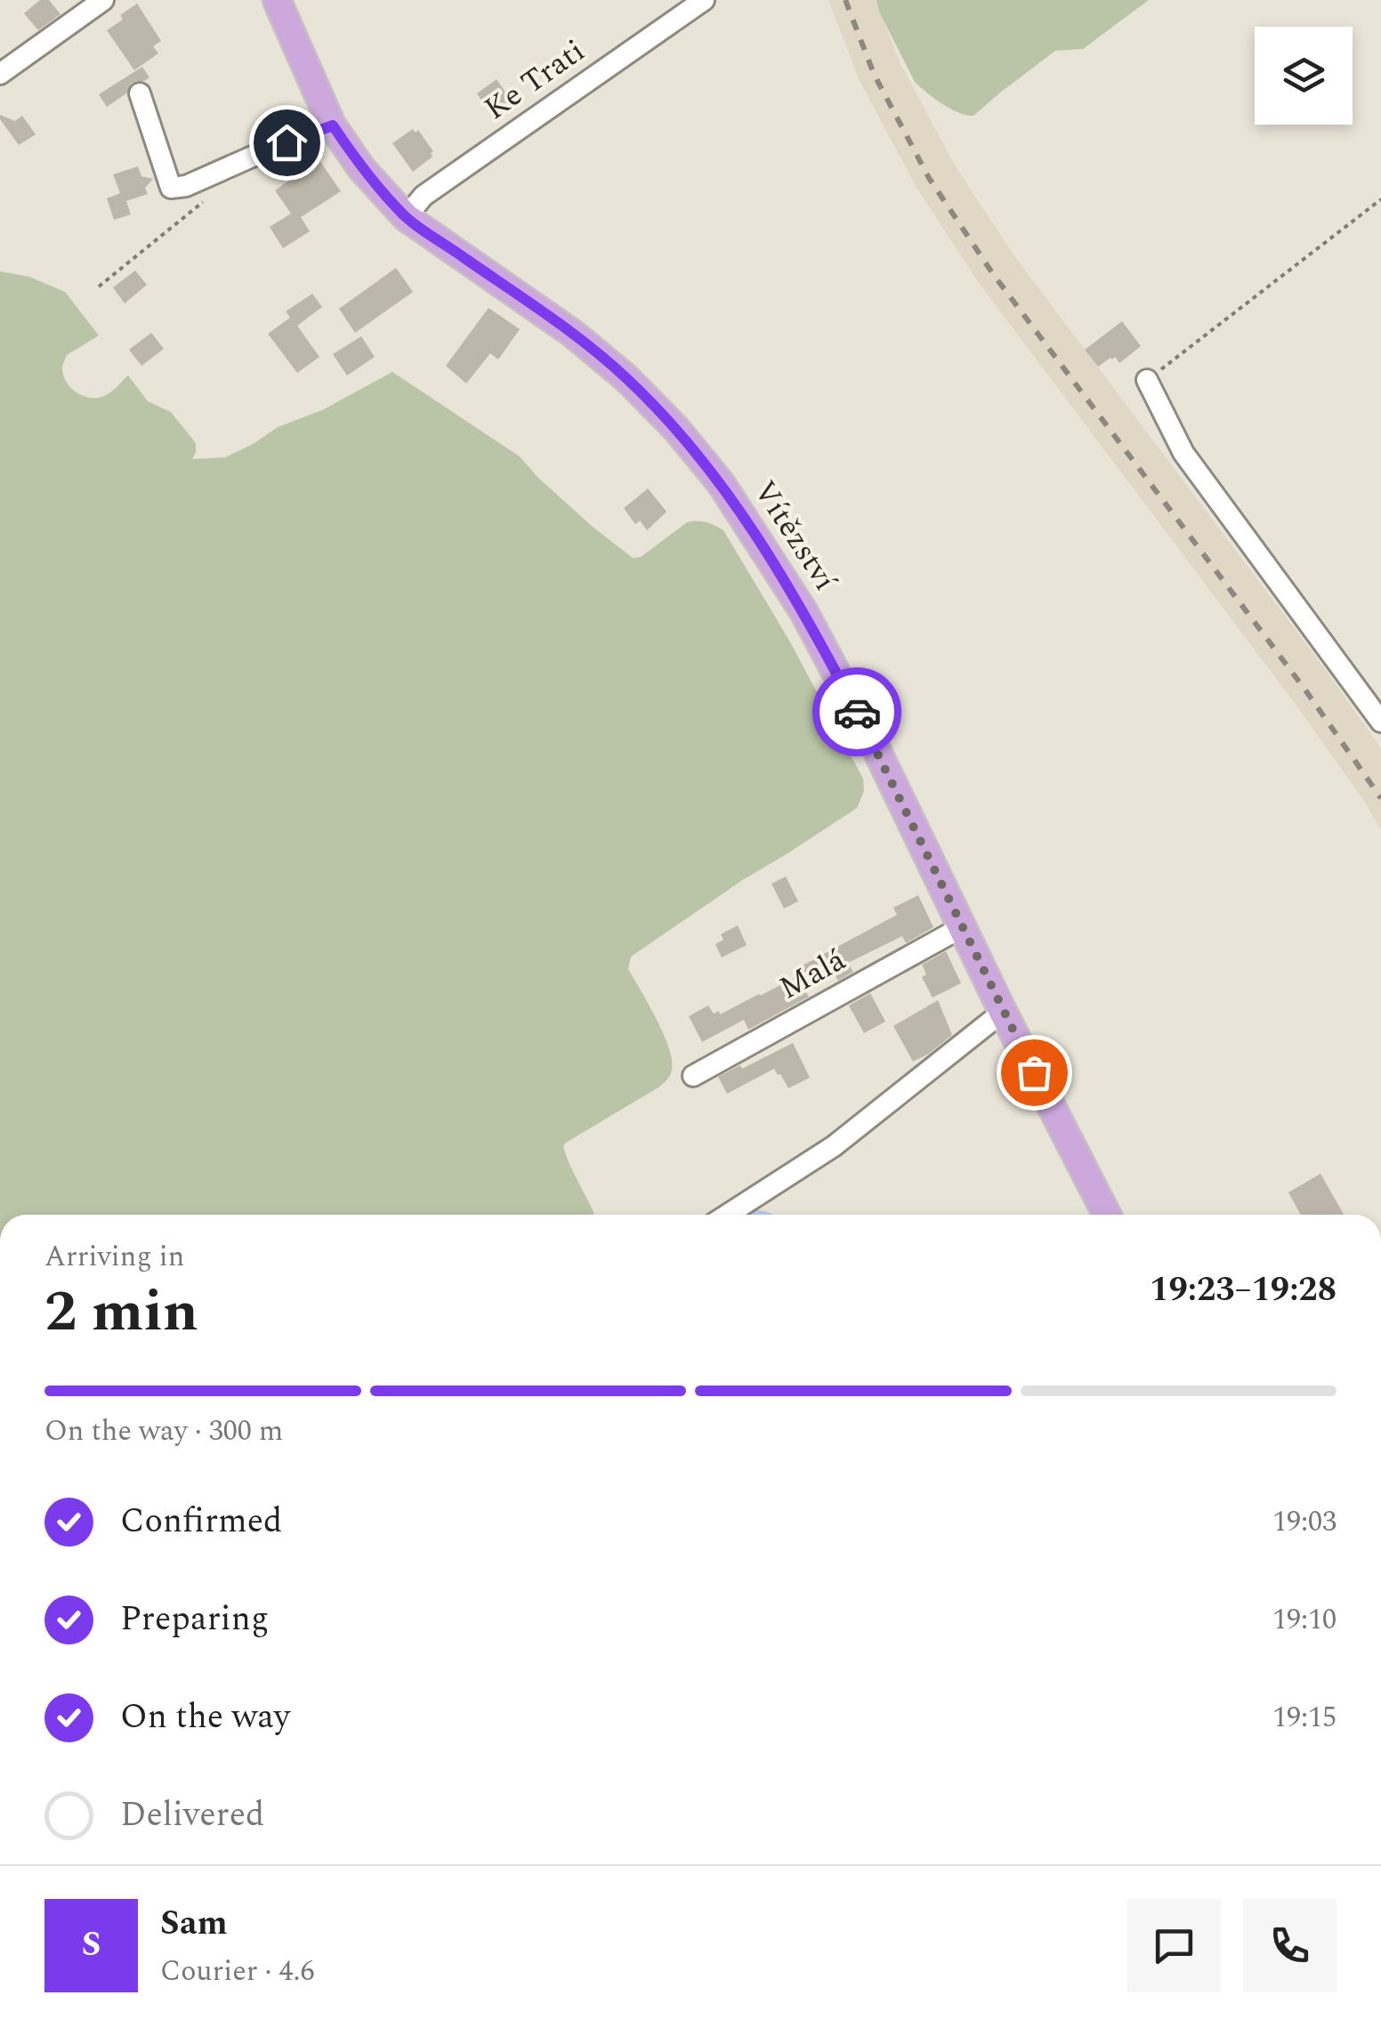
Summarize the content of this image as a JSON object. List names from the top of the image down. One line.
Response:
{"streets":{"main road":["Vítězství"],"street":["Ke Trati","Malá"]},"crossings":[["Ke Trati","Vítězství"],["Vítězství","Malá"]],"page":{"heading":["2 min","Arriving in","19:23–19:28"],"panel":["Sam","Courier · 4.6"],"bar":"On the way · 300 m","list":[["Confirmed","19:03"],["Preparing","19:10"],["On the way","19:15"],"Delivered"],"round":"S"}}
